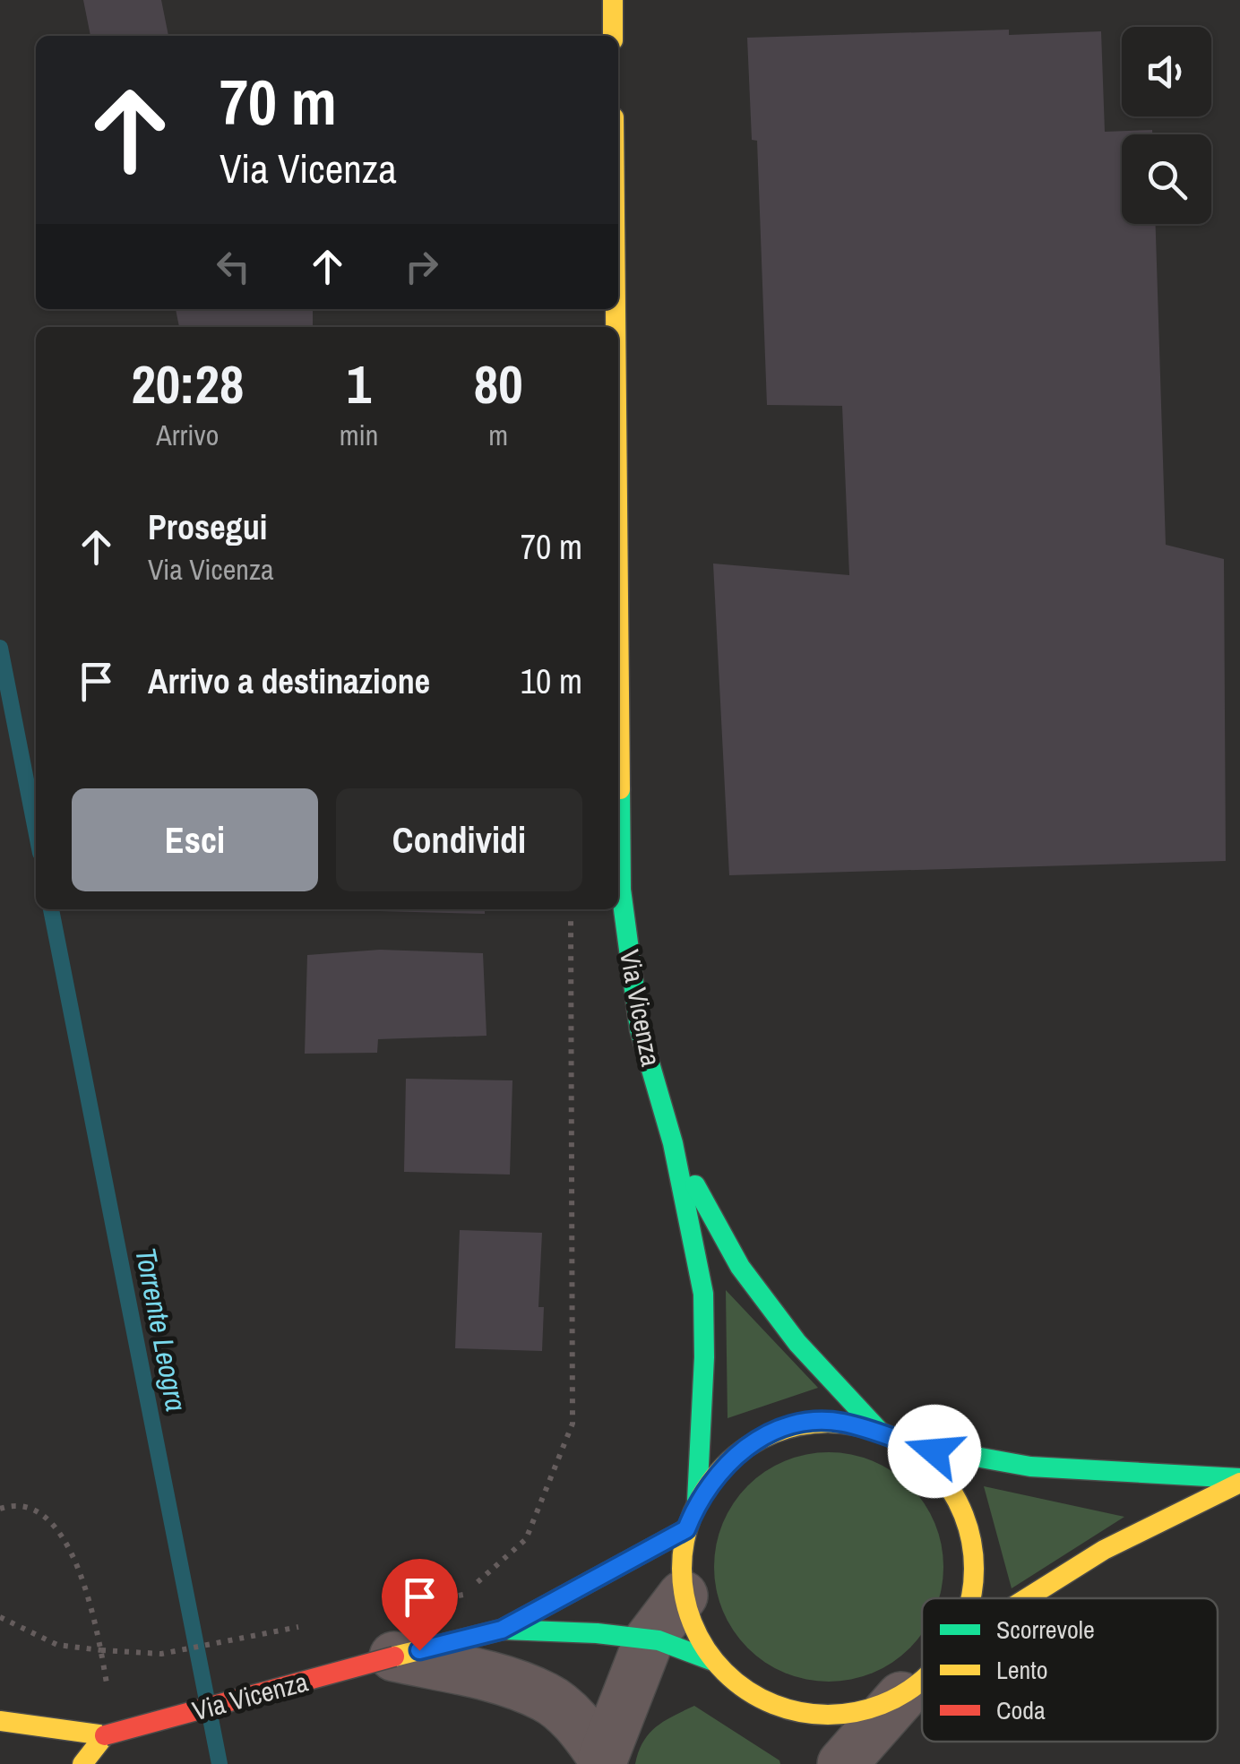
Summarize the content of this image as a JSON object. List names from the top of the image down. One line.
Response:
{"streets":{"main road":["Via Vicenza"]},"water":["Torrente Leogra"],"legend":["Scorrevole","Lento","Coda"],"page":{"turn":["70 m","Via Vicenza"],"eta":["20:28","Arrivo","1","min","80","m"],"list":[{"name":"Prosegui","note":"Via Vicenza","value":"70 m"},{"name":"Arrivo a destinazione","value":"10 m"}],"buttons":["Esci","Condividi"]}}
